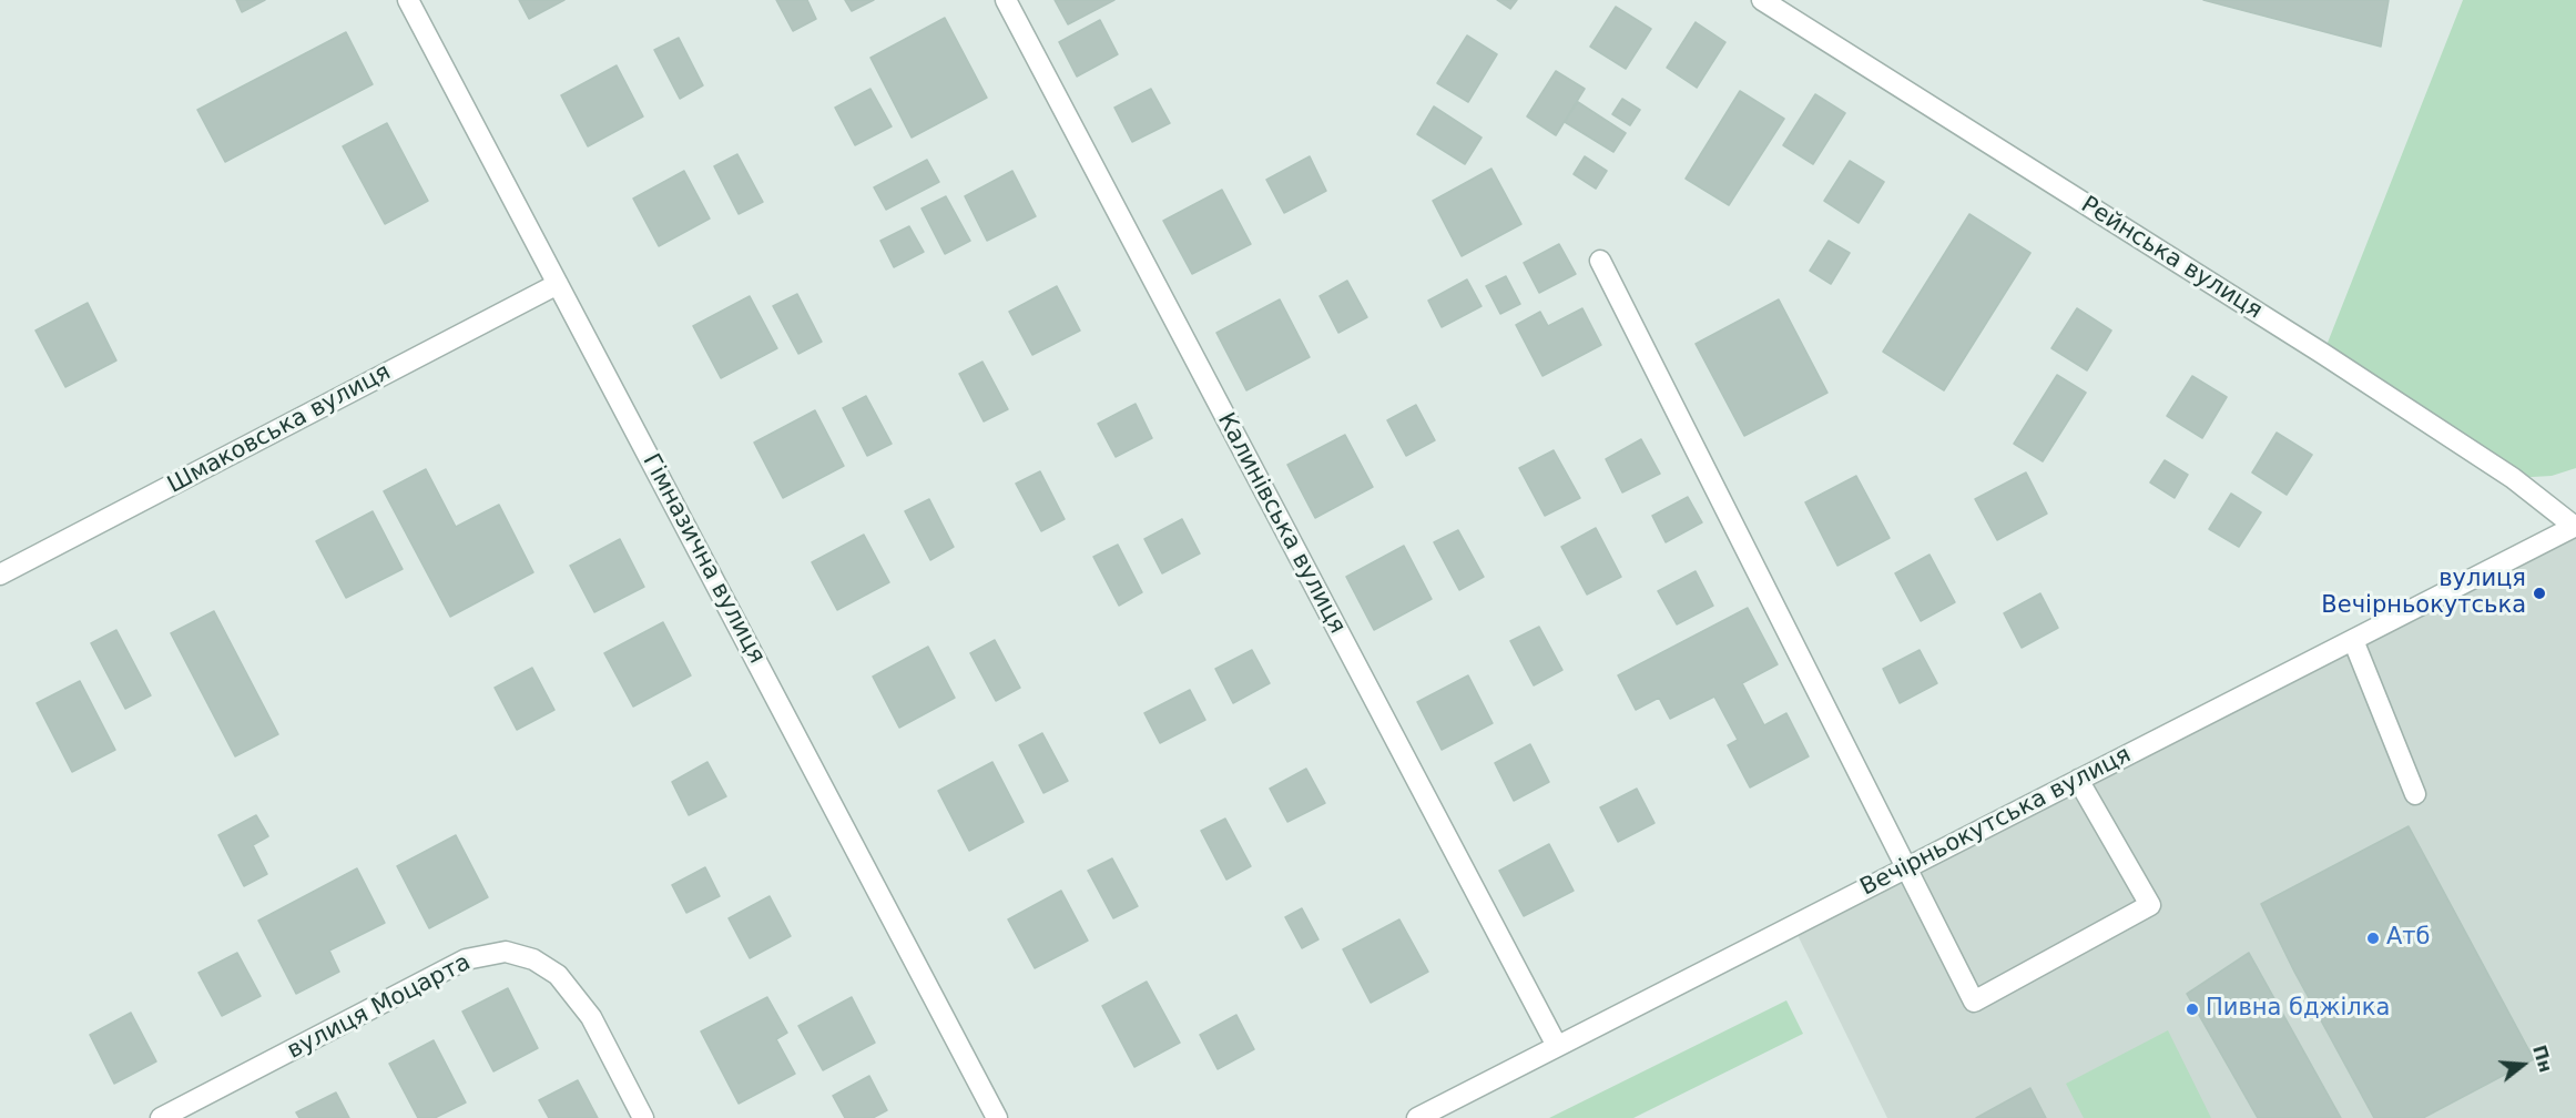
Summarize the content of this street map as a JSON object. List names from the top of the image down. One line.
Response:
{"streets":{"street":["Рейнська вулиця","Шмаковська вулиця","Калинівська вулиця","Гімназична вулиця","Вечірньокутська вулиця","вулиця Моцарта"]},"crossings":[["Рейнська вулиця","Вечірньокутська вулиця"],["Шмаковська вулиця","Гімназична вулиця"],["Калинівська вулиця","Вечірньокутська вулиця"]],"places":["вулиця Вечірньокутська","Атб","Пивна бджілка"],"north":"right"}
